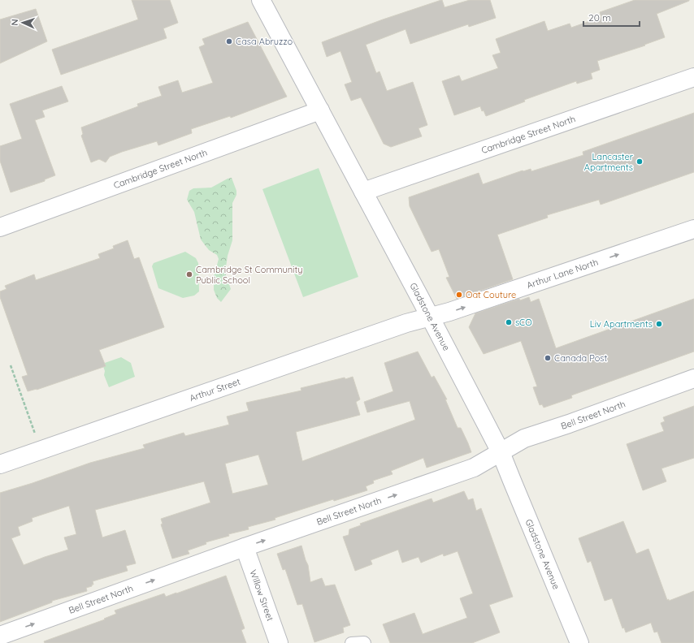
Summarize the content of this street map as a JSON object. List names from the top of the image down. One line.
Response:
{"streets":{"street":["Cambridge Street North","Arthur Lane North","Gladstone Avenue","Arthur Street","Bell Street North","Willow Street"]},"crossings":[["Cambridge Street North","Gladstone Avenue"],["Arthur Lane North","Gladstone Avenue"],["Arthur Lane North","Arthur Street"],["Gladstone Avenue","Arthur Street"],["Gladstone Avenue","Bell Street North"],["Bell Street North","Willow Street"]],"one_way":["Arthur Lane North","Bell Street North"],"places":["Casa Abruzzo","Lancaster Apartments","Cambridge St Community Public School","Oat Couture","sCO","Liv Apartments","Canada Post"],"scale_bar":"20 m","north":"left"}
